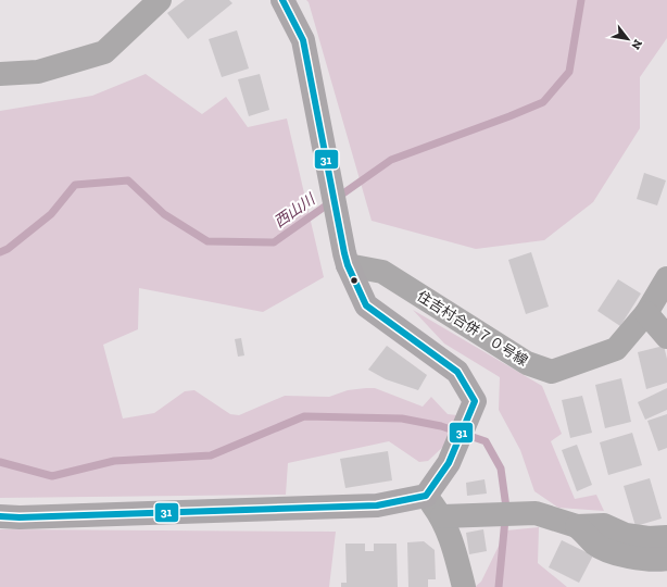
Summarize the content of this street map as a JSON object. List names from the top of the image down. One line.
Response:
{"streets":{"street":["住吉村合併７０号線"]},"water":["西山川"],"lines":["transit line 31"],"north":"bottom right"}
